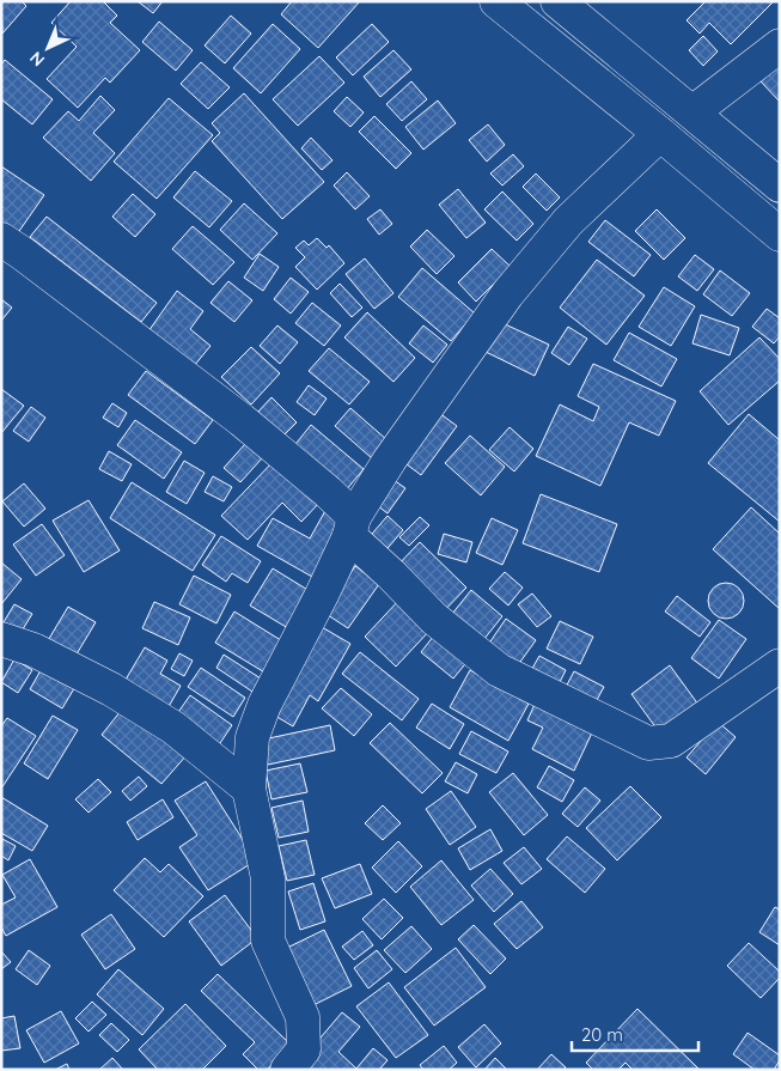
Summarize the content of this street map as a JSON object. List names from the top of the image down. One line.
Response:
{"scale_bar":"20 m","north":"bottom left"}
